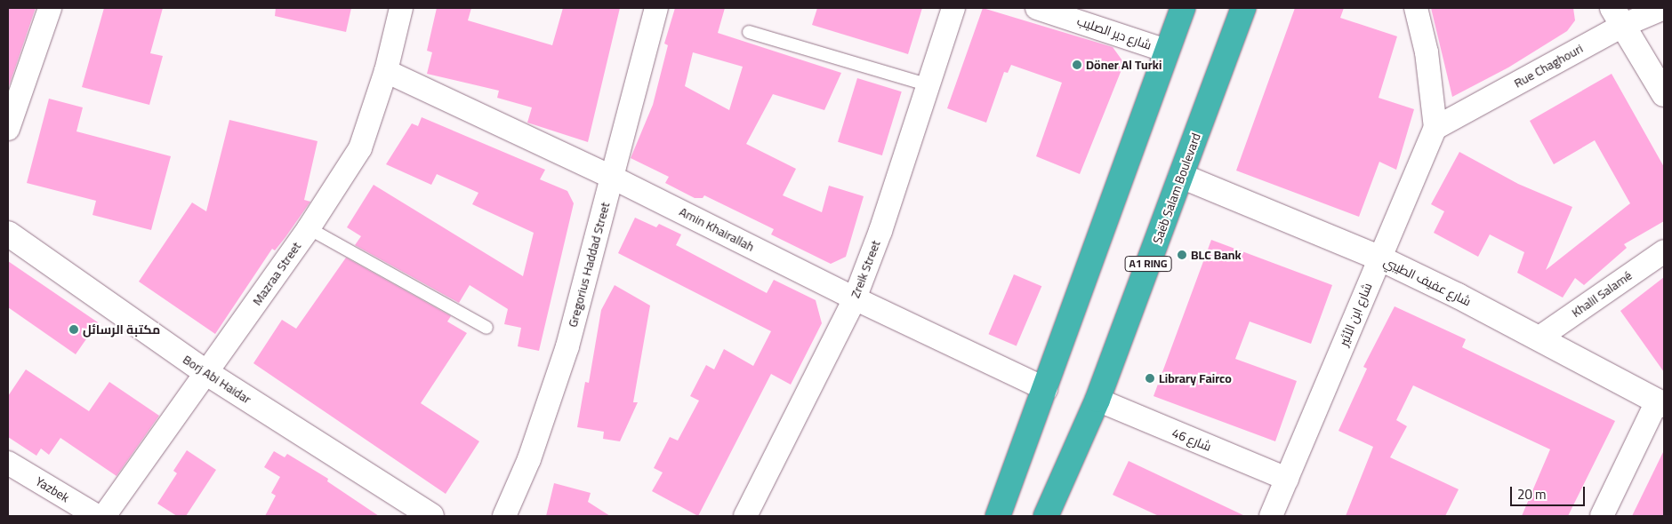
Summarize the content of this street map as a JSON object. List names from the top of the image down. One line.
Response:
{"streets":{"highway":["Saëb Salam Boulevard","A1 RING"],"street":["شارع دير الصليب","Rue Chaghouri","Amin Khairallah","Gregorius Haddad Street","Zreik Street","Mazraa Street","شارع عفيف الطيبي","Khalil Salamé","شارع ابن الأثير","Borj Abi Haidar","شارع 46","Yazbek"]},"crossings":[["Rue Chaghouri","شارع ابن الأثير"],["Saëb Salam Boulevard","شارع عفيف الطيبي"],["Saëb Salam Boulevard","شارع 46"],["Amin Khairallah","Gregorius Haddad Street"],["Amin Khairallah","Zreik Street"],["Amin Khairallah","Mazraa Street"],["Mazraa Street","Borj Abi Haidar"],["شارع عفيف الطيبي","Khalil Salamé"],["شارع عفيف الطيبي","شارع ابن الأثير"],["شارع ابن الأثير","شارع 46"]],"places":["Döner Al Turki","BLC Bank","مكتبة الرسائل","Library Fairco"],"scale_bar":"20 m"}
